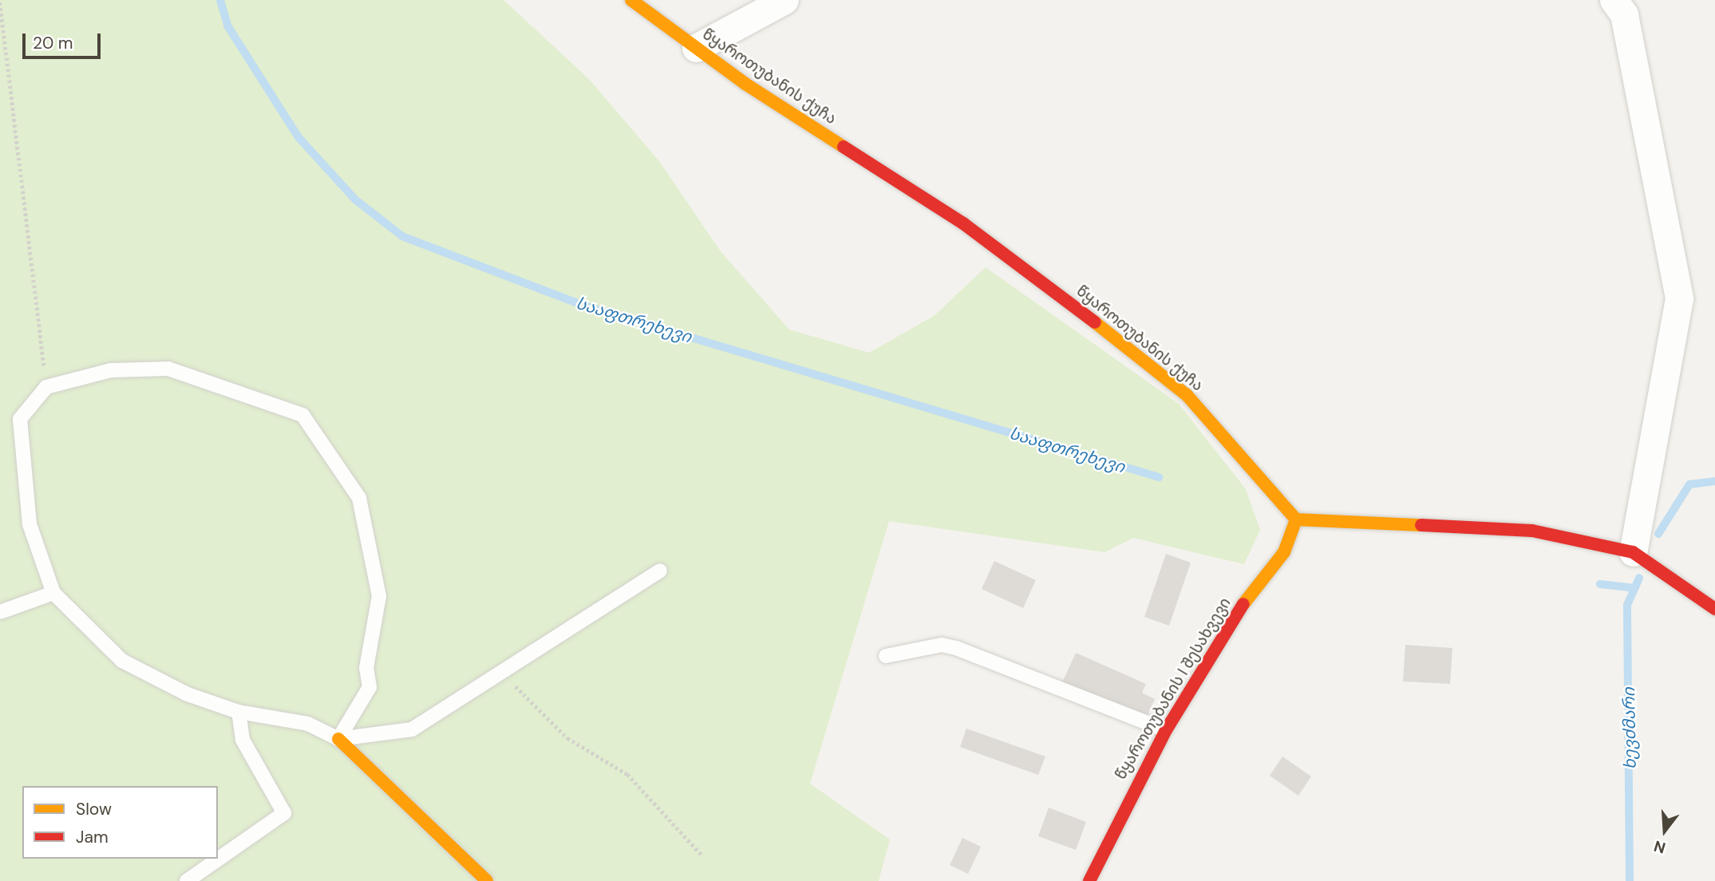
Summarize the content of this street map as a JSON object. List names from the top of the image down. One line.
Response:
{"streets":{"street":["წყაროთუბანის ქუჩა","წყაროთუბანის I შესახვევი"]},"crossings":[["წყაროთუბანის ქუჩა","წყაროთუბანის I შესახვევი"]],"water":["სააფთრეხევი","ხევძმარი"],"legend":["Slow","Jam"],"scale_bar":"20 m","north":"bottom"}
